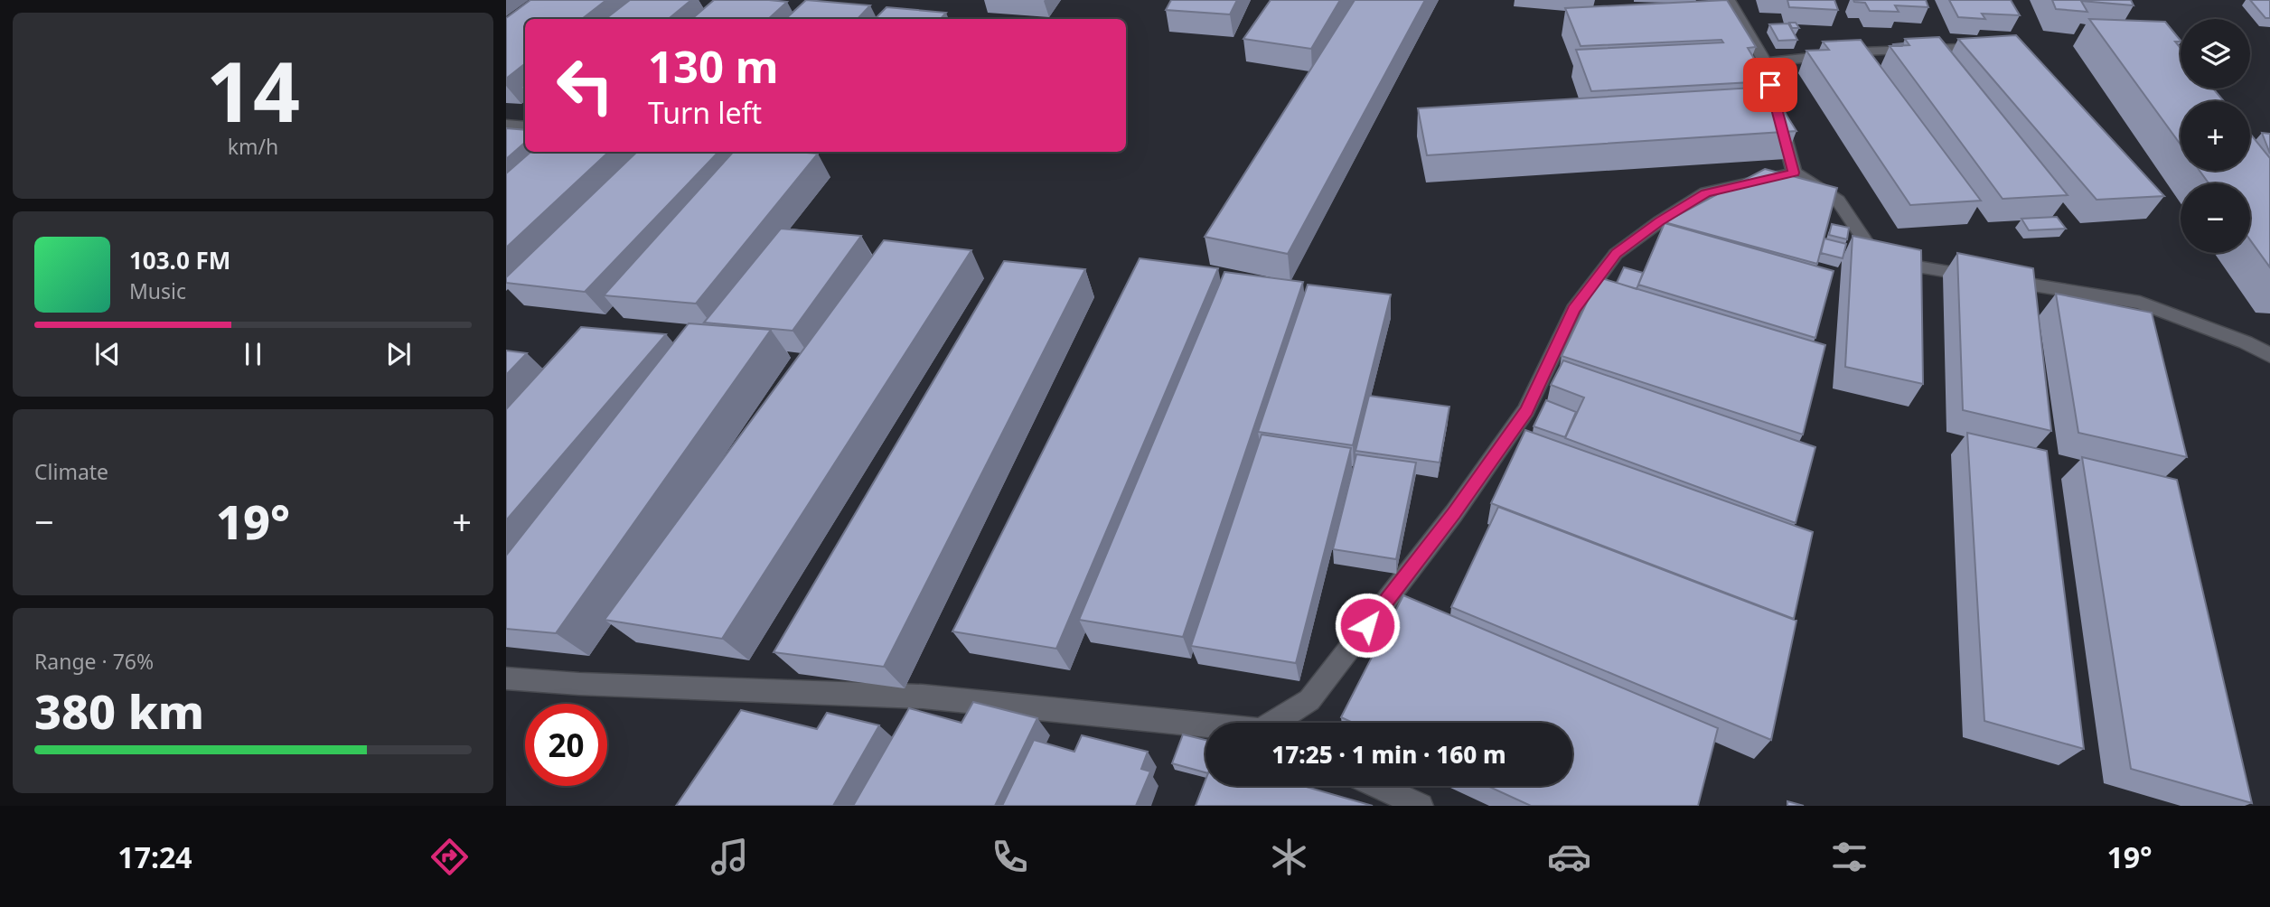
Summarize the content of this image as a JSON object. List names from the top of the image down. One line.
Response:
{"page":{"tile":[["14","km/h"],"Climate",["Range · 76%","380 km"]],"map_buttons":["+","−"],"turn":["130 m","Turn left"],"song":["103.0 FM","Music"],"heat":["−","19°","+"],"limit":"20","trip":"17:25 · 1 min · 160 m","tabs":["17:24","19°"]}}
